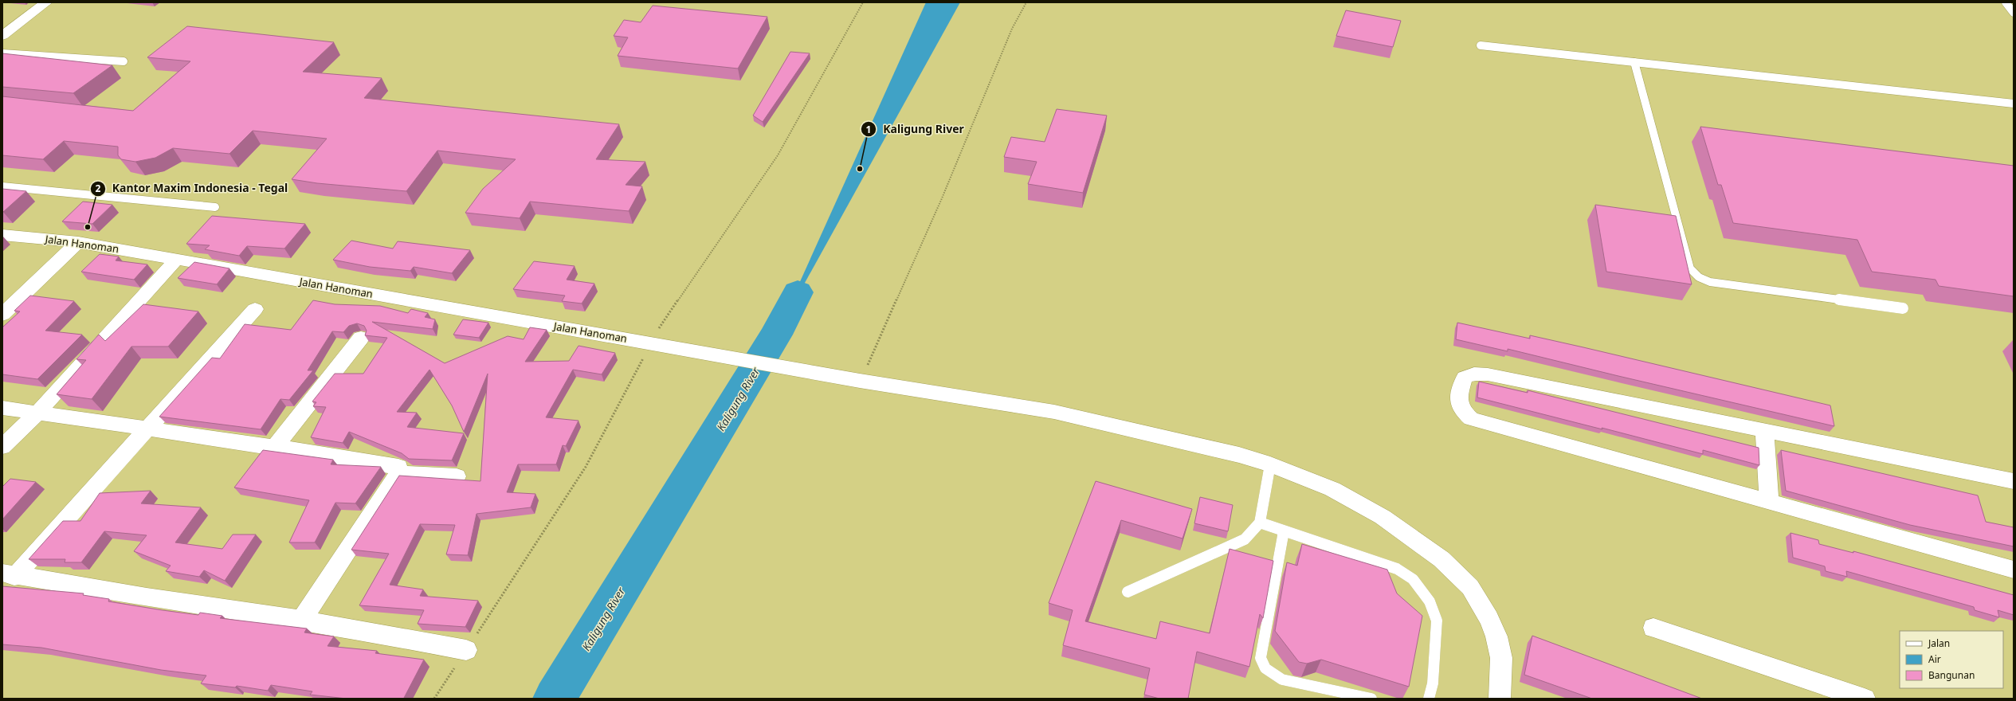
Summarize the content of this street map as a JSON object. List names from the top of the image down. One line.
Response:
{"streets":{"street":["Jalan Hanoman"]},"water":["Kaligung River"],"places":["Kaligung River","Kantor Maxim Indonesia - Tegal"],"legend":["Jalan","Air","Bangunan"]}
